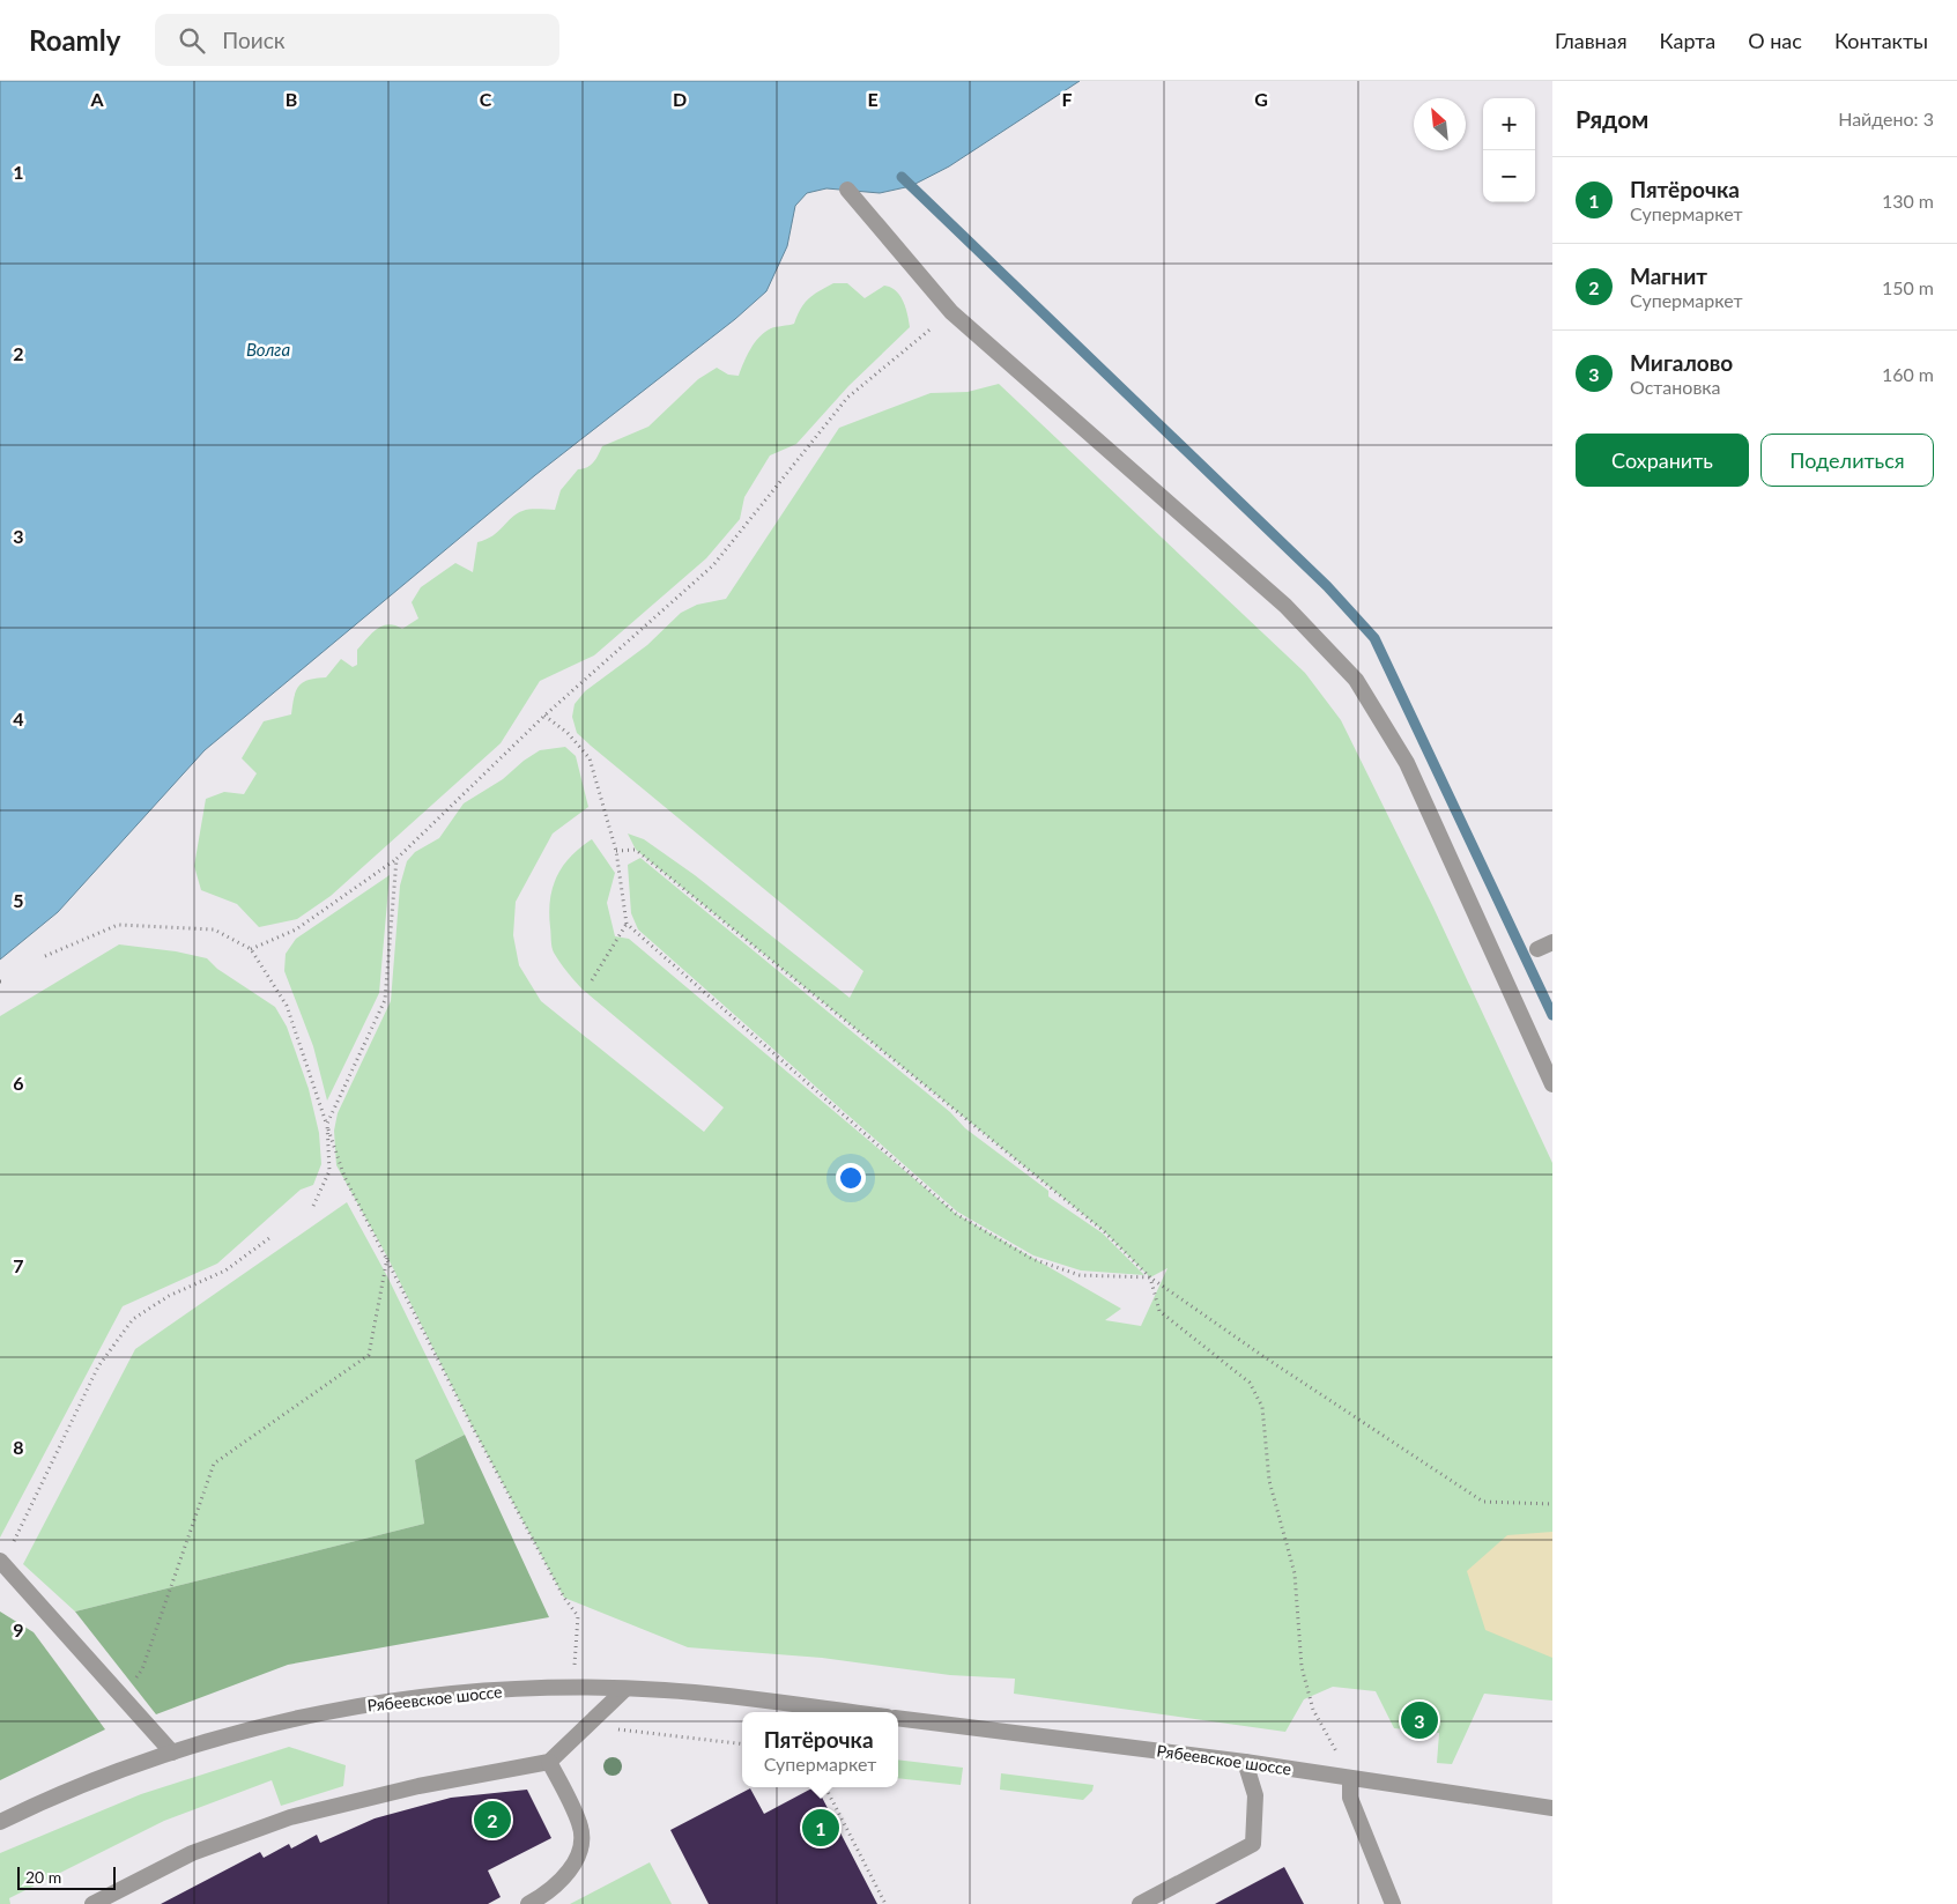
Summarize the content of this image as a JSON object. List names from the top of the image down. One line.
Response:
{"streets":{"street":["Рябеевское шоссе"]},"water":["Волга"],"scale_bar":"20 m","north":"top left","page":{"header":"Roamly","search":"Поиск","nav":["Главная","Карта","О нас","Контакты"],"heading":["Рядом","Найдено: 3"],"map_buttons":["+","−"],"list":[{"mark":"1","name":"Пятёрочка","note":"Супермаркет","value":"130 m"},{"mark":"2","name":"Магнит","note":"Супермаркет","value":"150 m"},{"mark":"3","name":"Мигалово","note":"Остановка","value":"160 m"}],"buttons":["Сохранить","Поделиться"],"pins":["3","2","1"],"popup":["Пятёрочка","Супермаркет"],"scale":"20 m"},"grid":{"columns":["A","B","C","D","E","F","G"],"rows":["1","2","3","4","5","6","7","8","9"]}}
